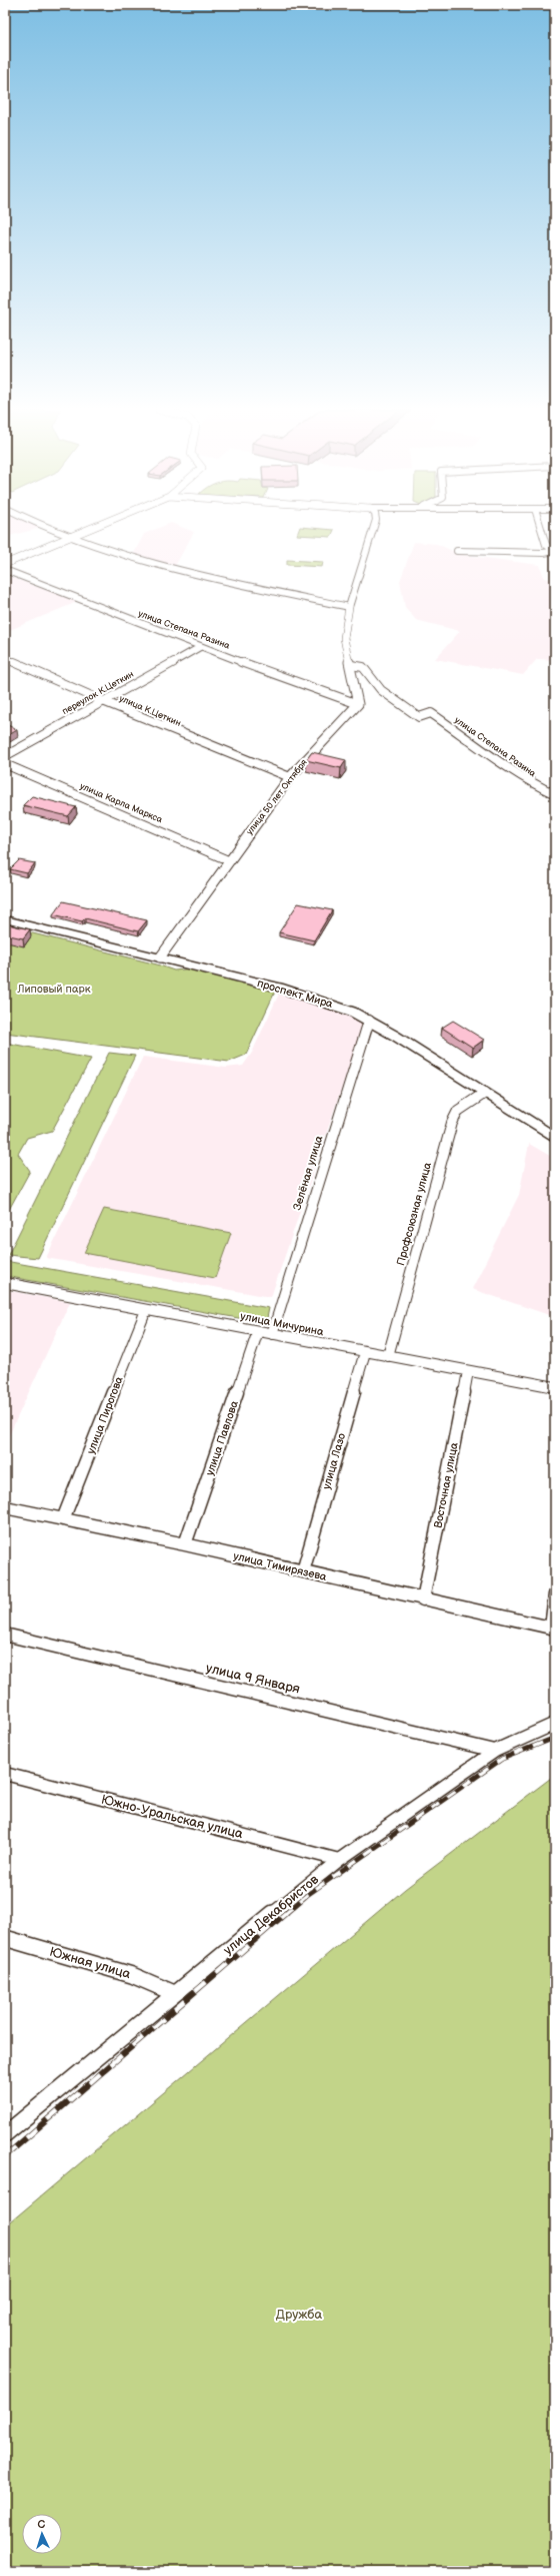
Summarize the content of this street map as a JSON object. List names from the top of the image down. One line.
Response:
{"streets":{"main road":["проспект Мира"],"street":["улица Степана Разина","переулок К.Цеткин","улица К.Цеткин","улица 50 лет Октября","улица Карла Маркса","Зелёная улица","Профсоюзная улица","улица Мичурина","улица Пирогова","улица Павлова","улица Лазо","Восточная улица","улица Тимирязева","улица 9 Января","Южно-Уральская улица","улица Декабристов","Южная улица"]},"crossings":[["улица Степана Разина","переулок К.Цеткин"],["улица Степана Разина","улица 50 лет Октября"],["переулок К.Цеткин","улица К.Цеткин"],["улица К.Цеткин","улица 50 лет Октября"],["улица 50 лет Октября","улица Карла Маркса"],["улица 50 лет Октября","проспект Мира"],["проспект Мира","Зелёная улица"],["проспект Мира","Профсоюзная улица"],["Зелёная улица","улица Мичурина"],["Профсоюзная улица","улица Мичурина"],["улица Мичурина","улица Пирогова"],["улица Мичурина","улица Павлова"],["улица Мичурина","улица Лазо"],["улица Мичурина","Восточная улица"],["улица Пирогова","улица Тимирязева"],["улица Павлова","улица Тимирязева"],["улица Лазо","улица Тимирязева"],["Восточная улица","улица Тимирязева"],["улица 9 Января","улица Декабристов"],["Южно-Уральская улица","улица Декабристов"],["улица Декабристов","Южная улица"]],"parks":["Липовый парк","Дружба"],"north":"top"}
